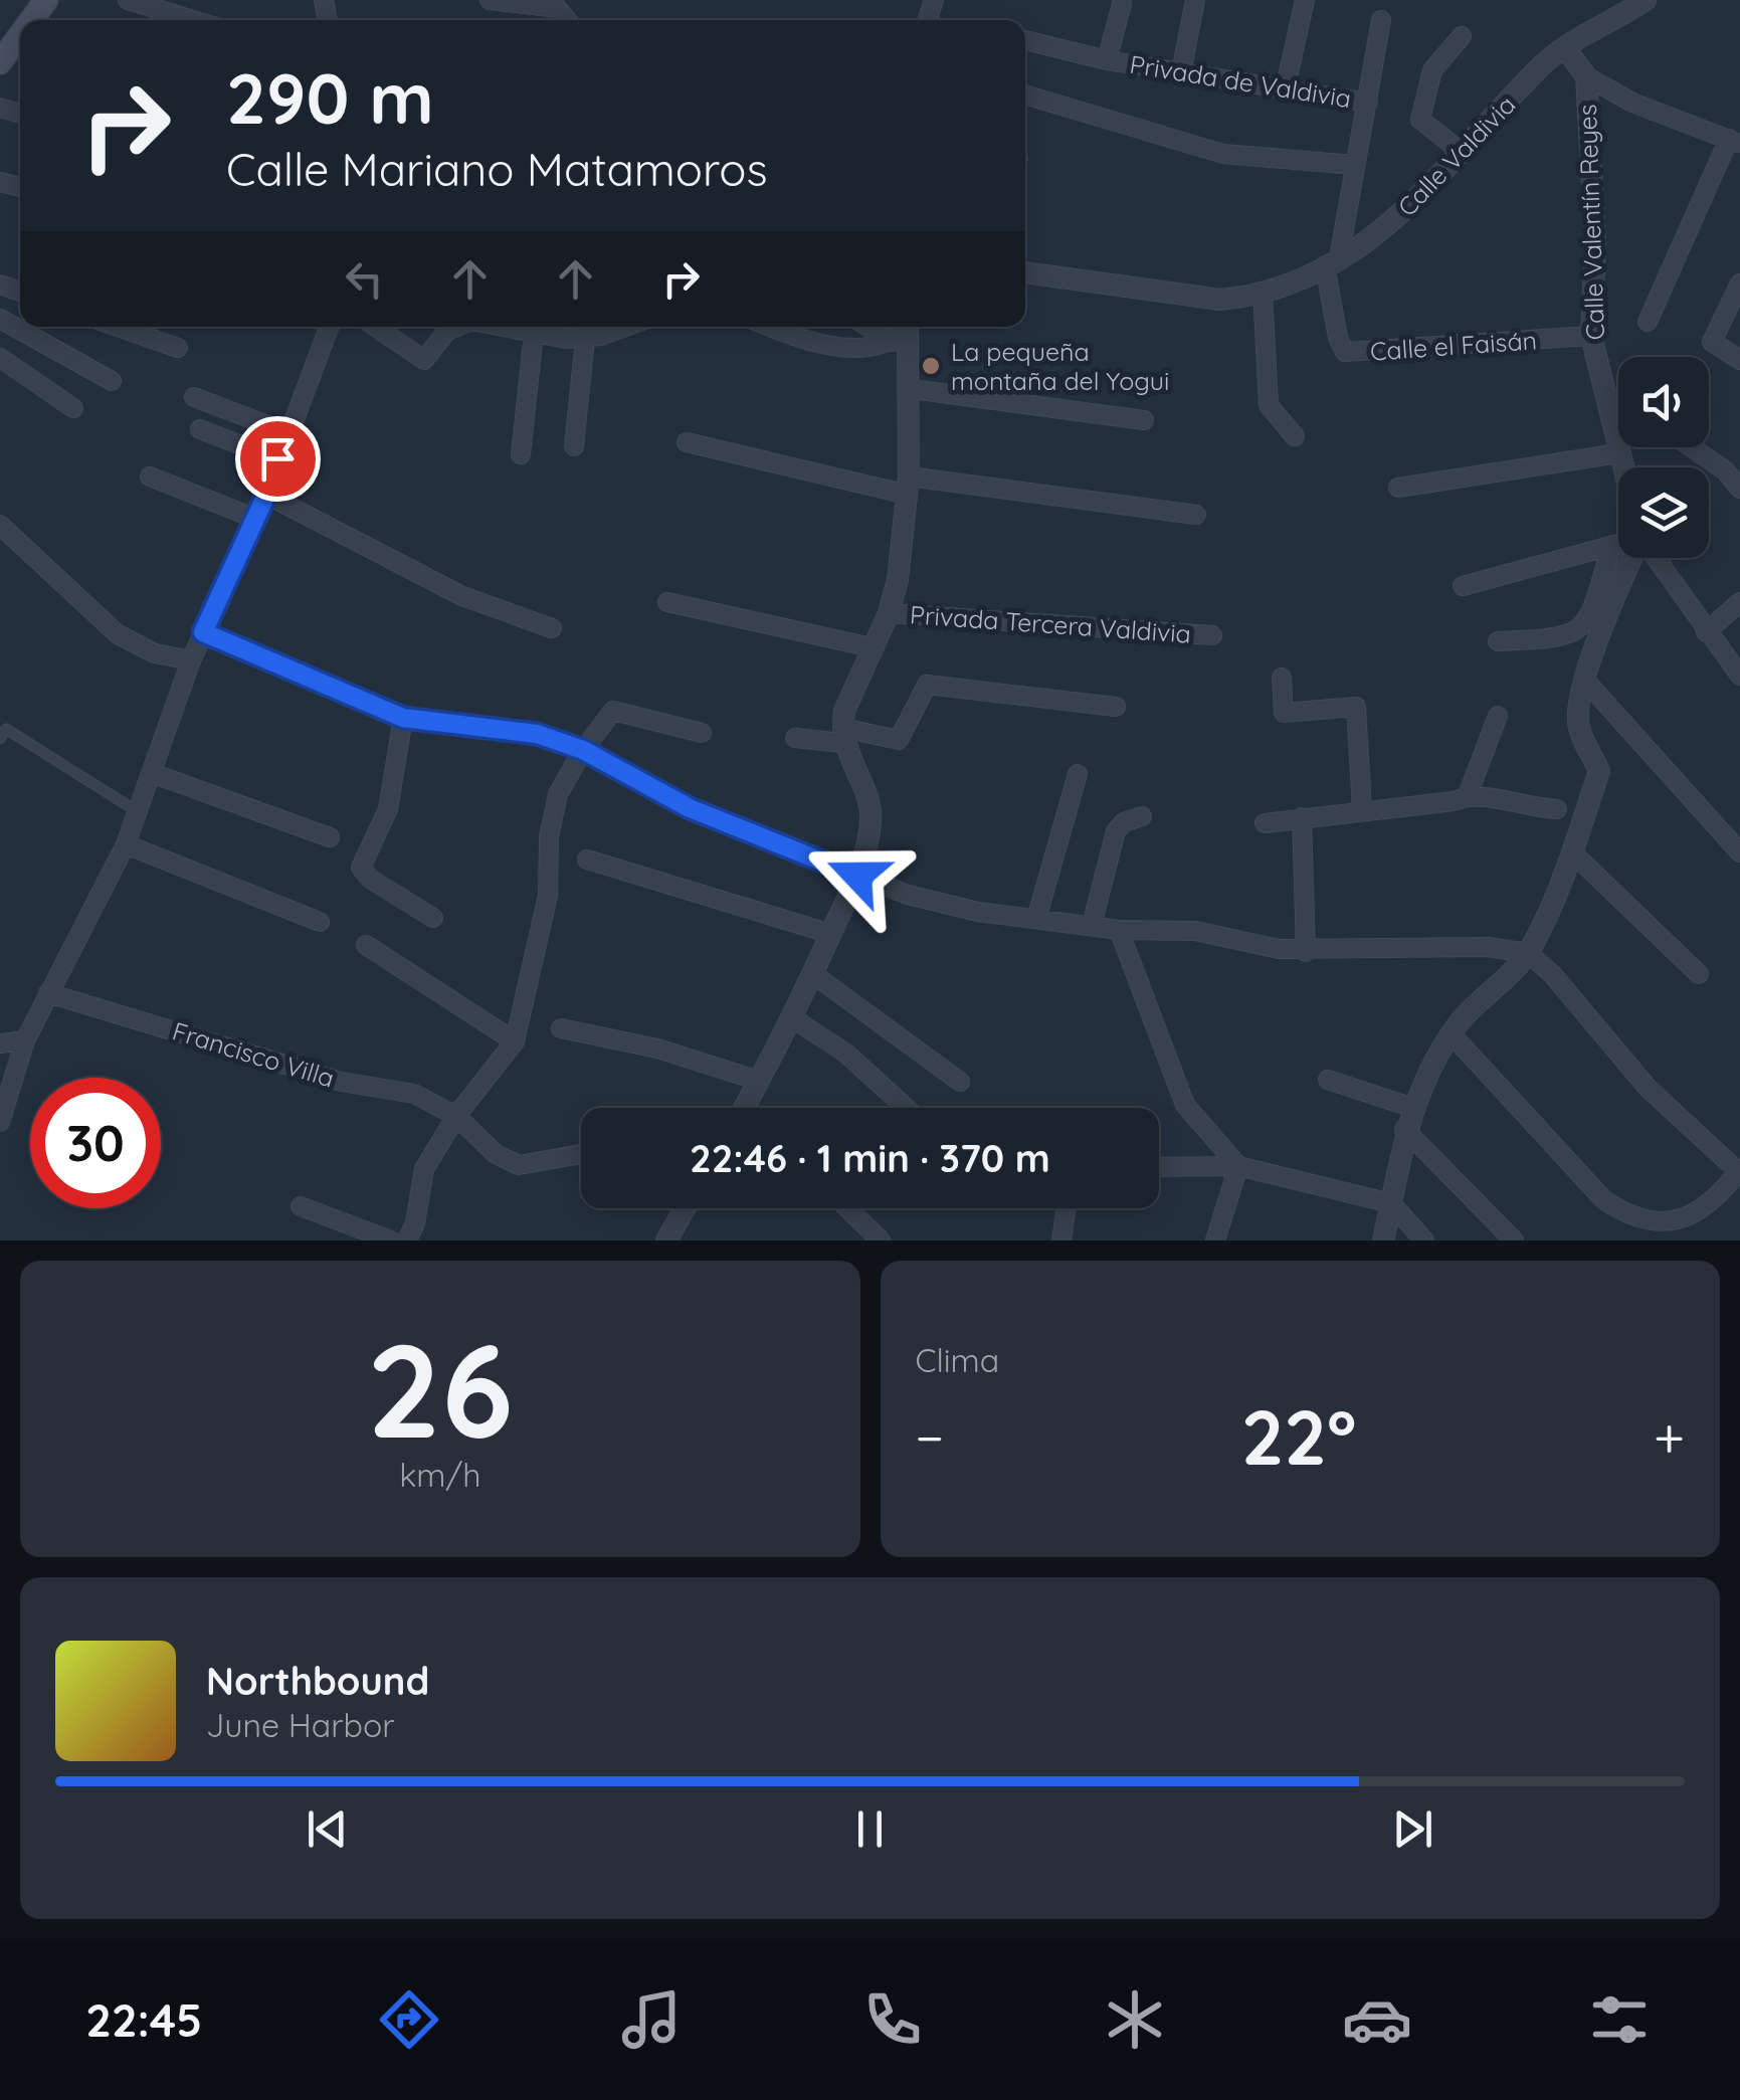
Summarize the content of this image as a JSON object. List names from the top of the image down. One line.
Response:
{"streets":{"street":["Privada de Valdivia","Calle Valdivia","Calle Valentín Reyes","Calle el Faisán","Privada Tercera Valdivia","Francisco Villa"]},"crossings":[["Privada de Valdivia","Calle Valdivia"],["Privada de Valdivia","Calle el Faisán"],["Calle Valdivia","Calle Valentín Reyes"],["Calle Valdivia","Calle el Faisán"],["Calle Valentín Reyes","Calle el Faisán"]],"places":["La pequeña montaña del Yogui"],"page":{"turn":["290 m","Calle Mariano Matamoros"],"limit":"30","trip":"22:46 · 1 min · 370 m","tile":[["26","km/h"],"Clima"],"heat":["−","22°","+"],"song":["Northbound","June Harbor"],"tabs":"22:45"}}
